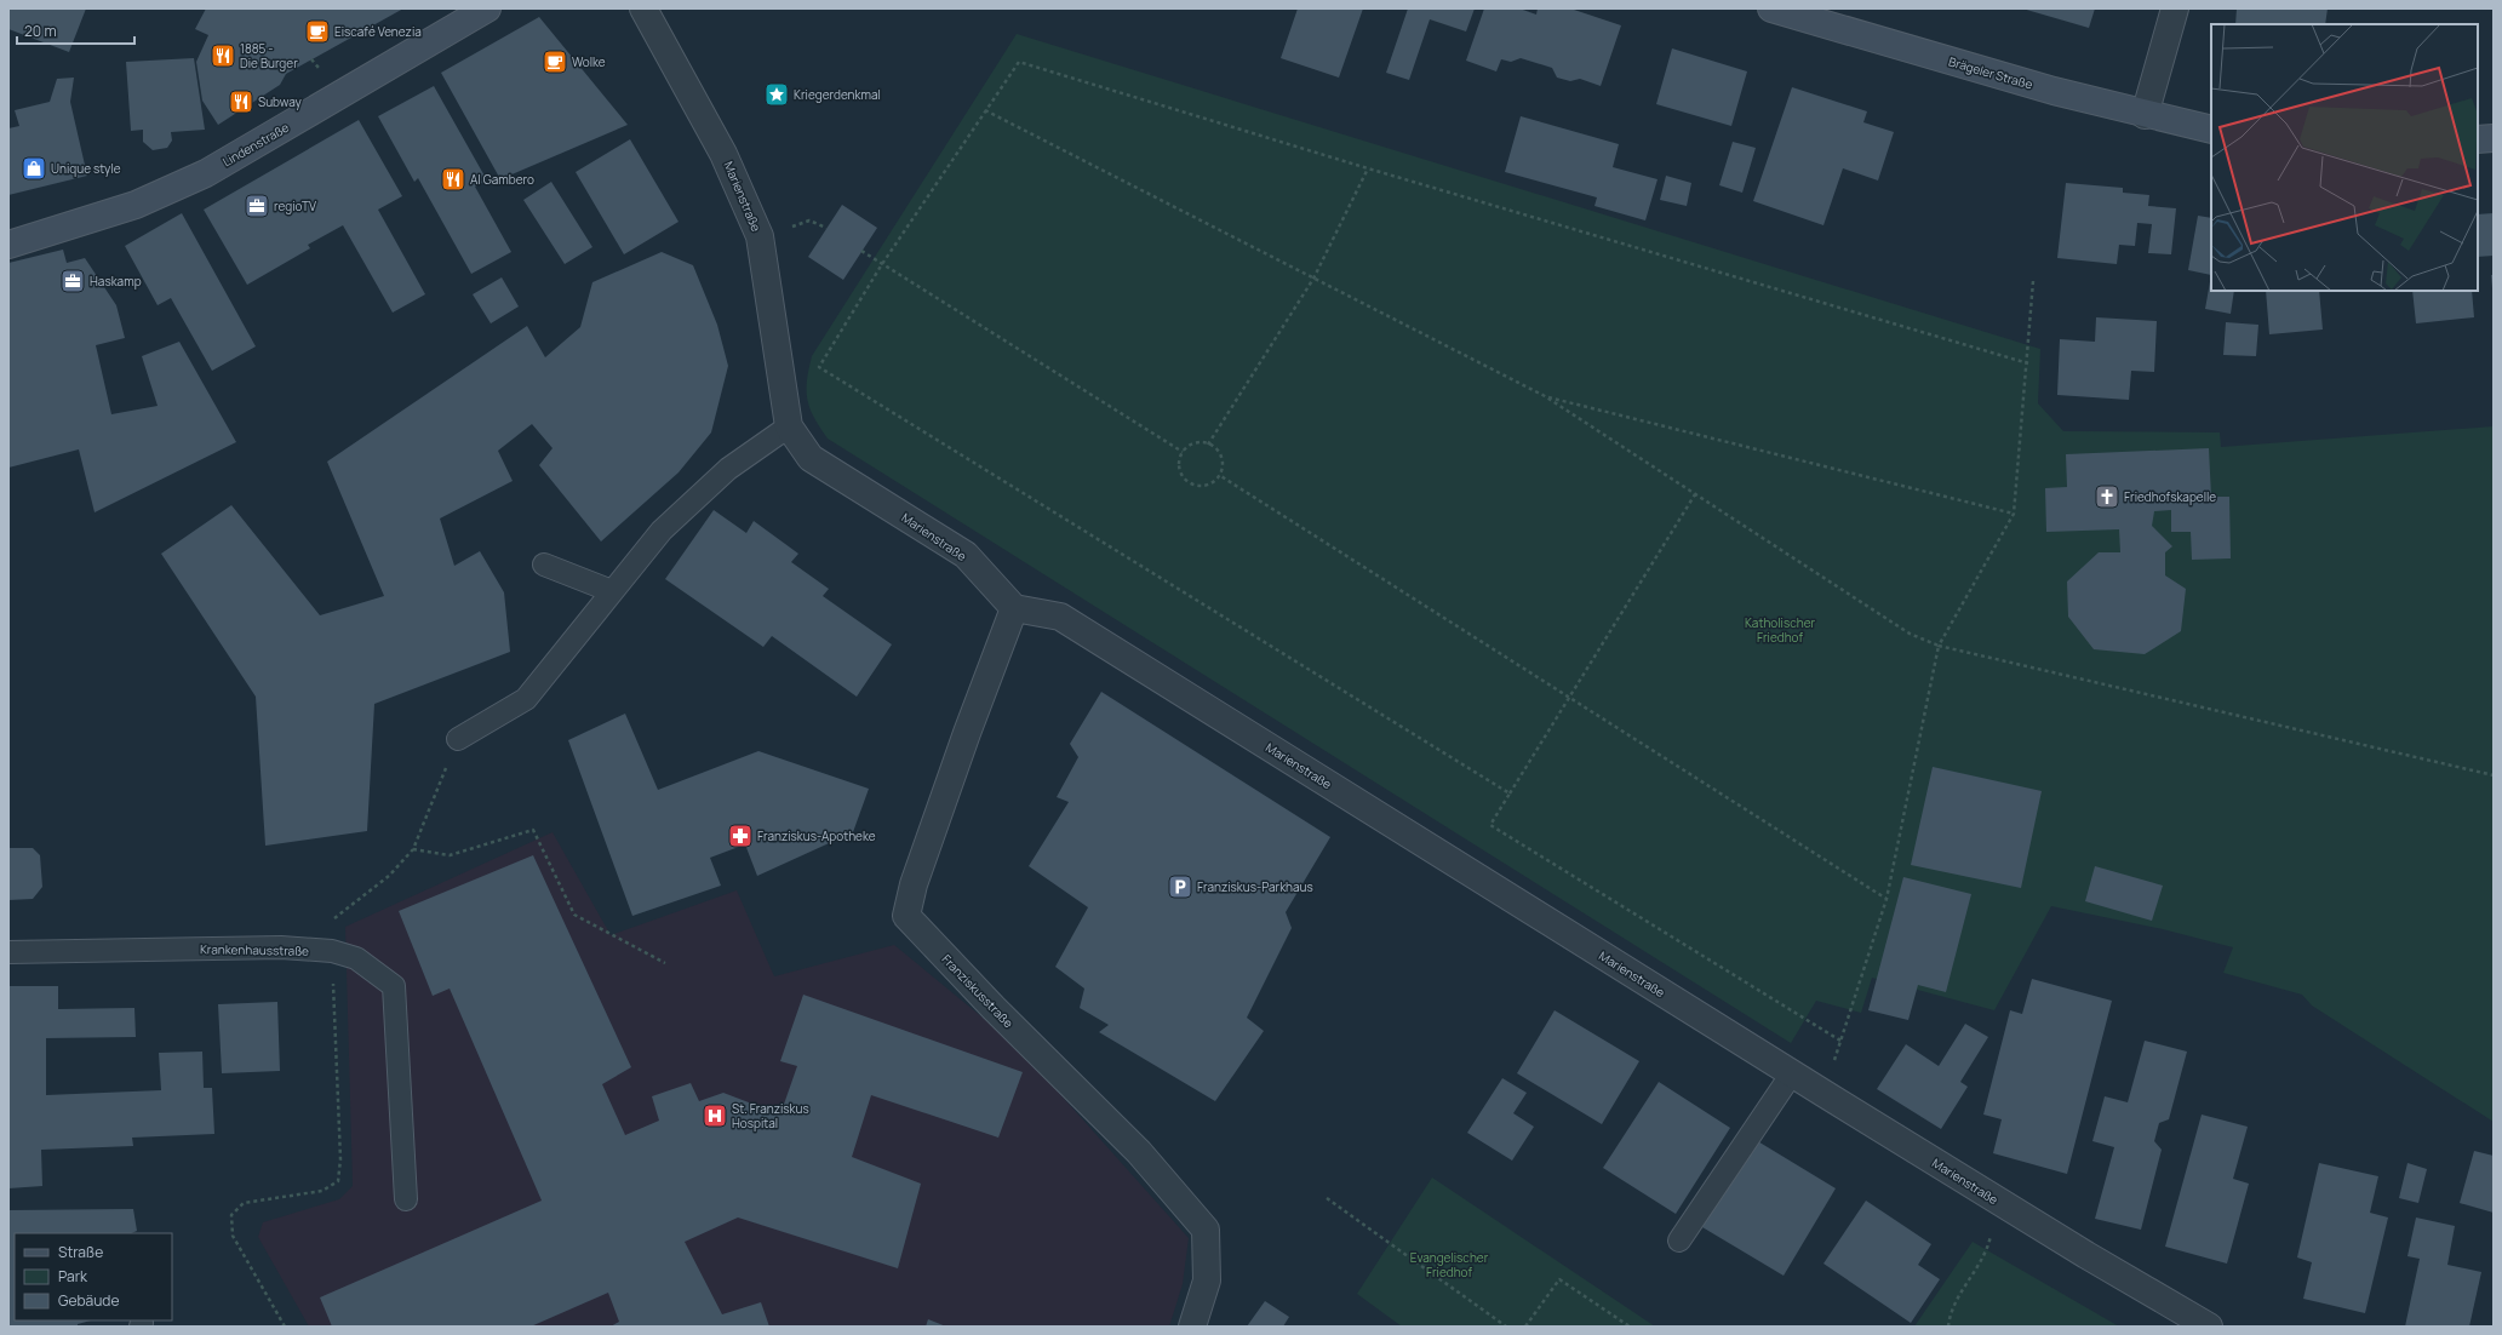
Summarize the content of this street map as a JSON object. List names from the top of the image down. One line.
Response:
{"streets":{"street":["Brägeler Straße","Lindenstraße","Marienstraße","Franziskusstraße"],"lane":["Krankenhausstraße"]},"crossings":[["Marienstraße","Franziskusstraße"]],"parks":["Katholischer Friedhof","Evangelischer Friedhof"],"places":{"cafe":["Eiscafé Venezia","Wolke"],"restaurant":["1885 - Die Burger","Subway","Al Gambero"],"place":["Kriegerdenkmal"],"shop":["Unique style"],"office":["regioTV","Haskamp"],"church":["Friedhofskapelle"],"pharmacy":["Franziskus-Apotheke"],"parking":["Franziskus-Parkhaus"],"hospital":["St. Franziskus Hospital"]},"legend":["Straße","Park","Gebäude"],"scale_bar":"20 m"}
